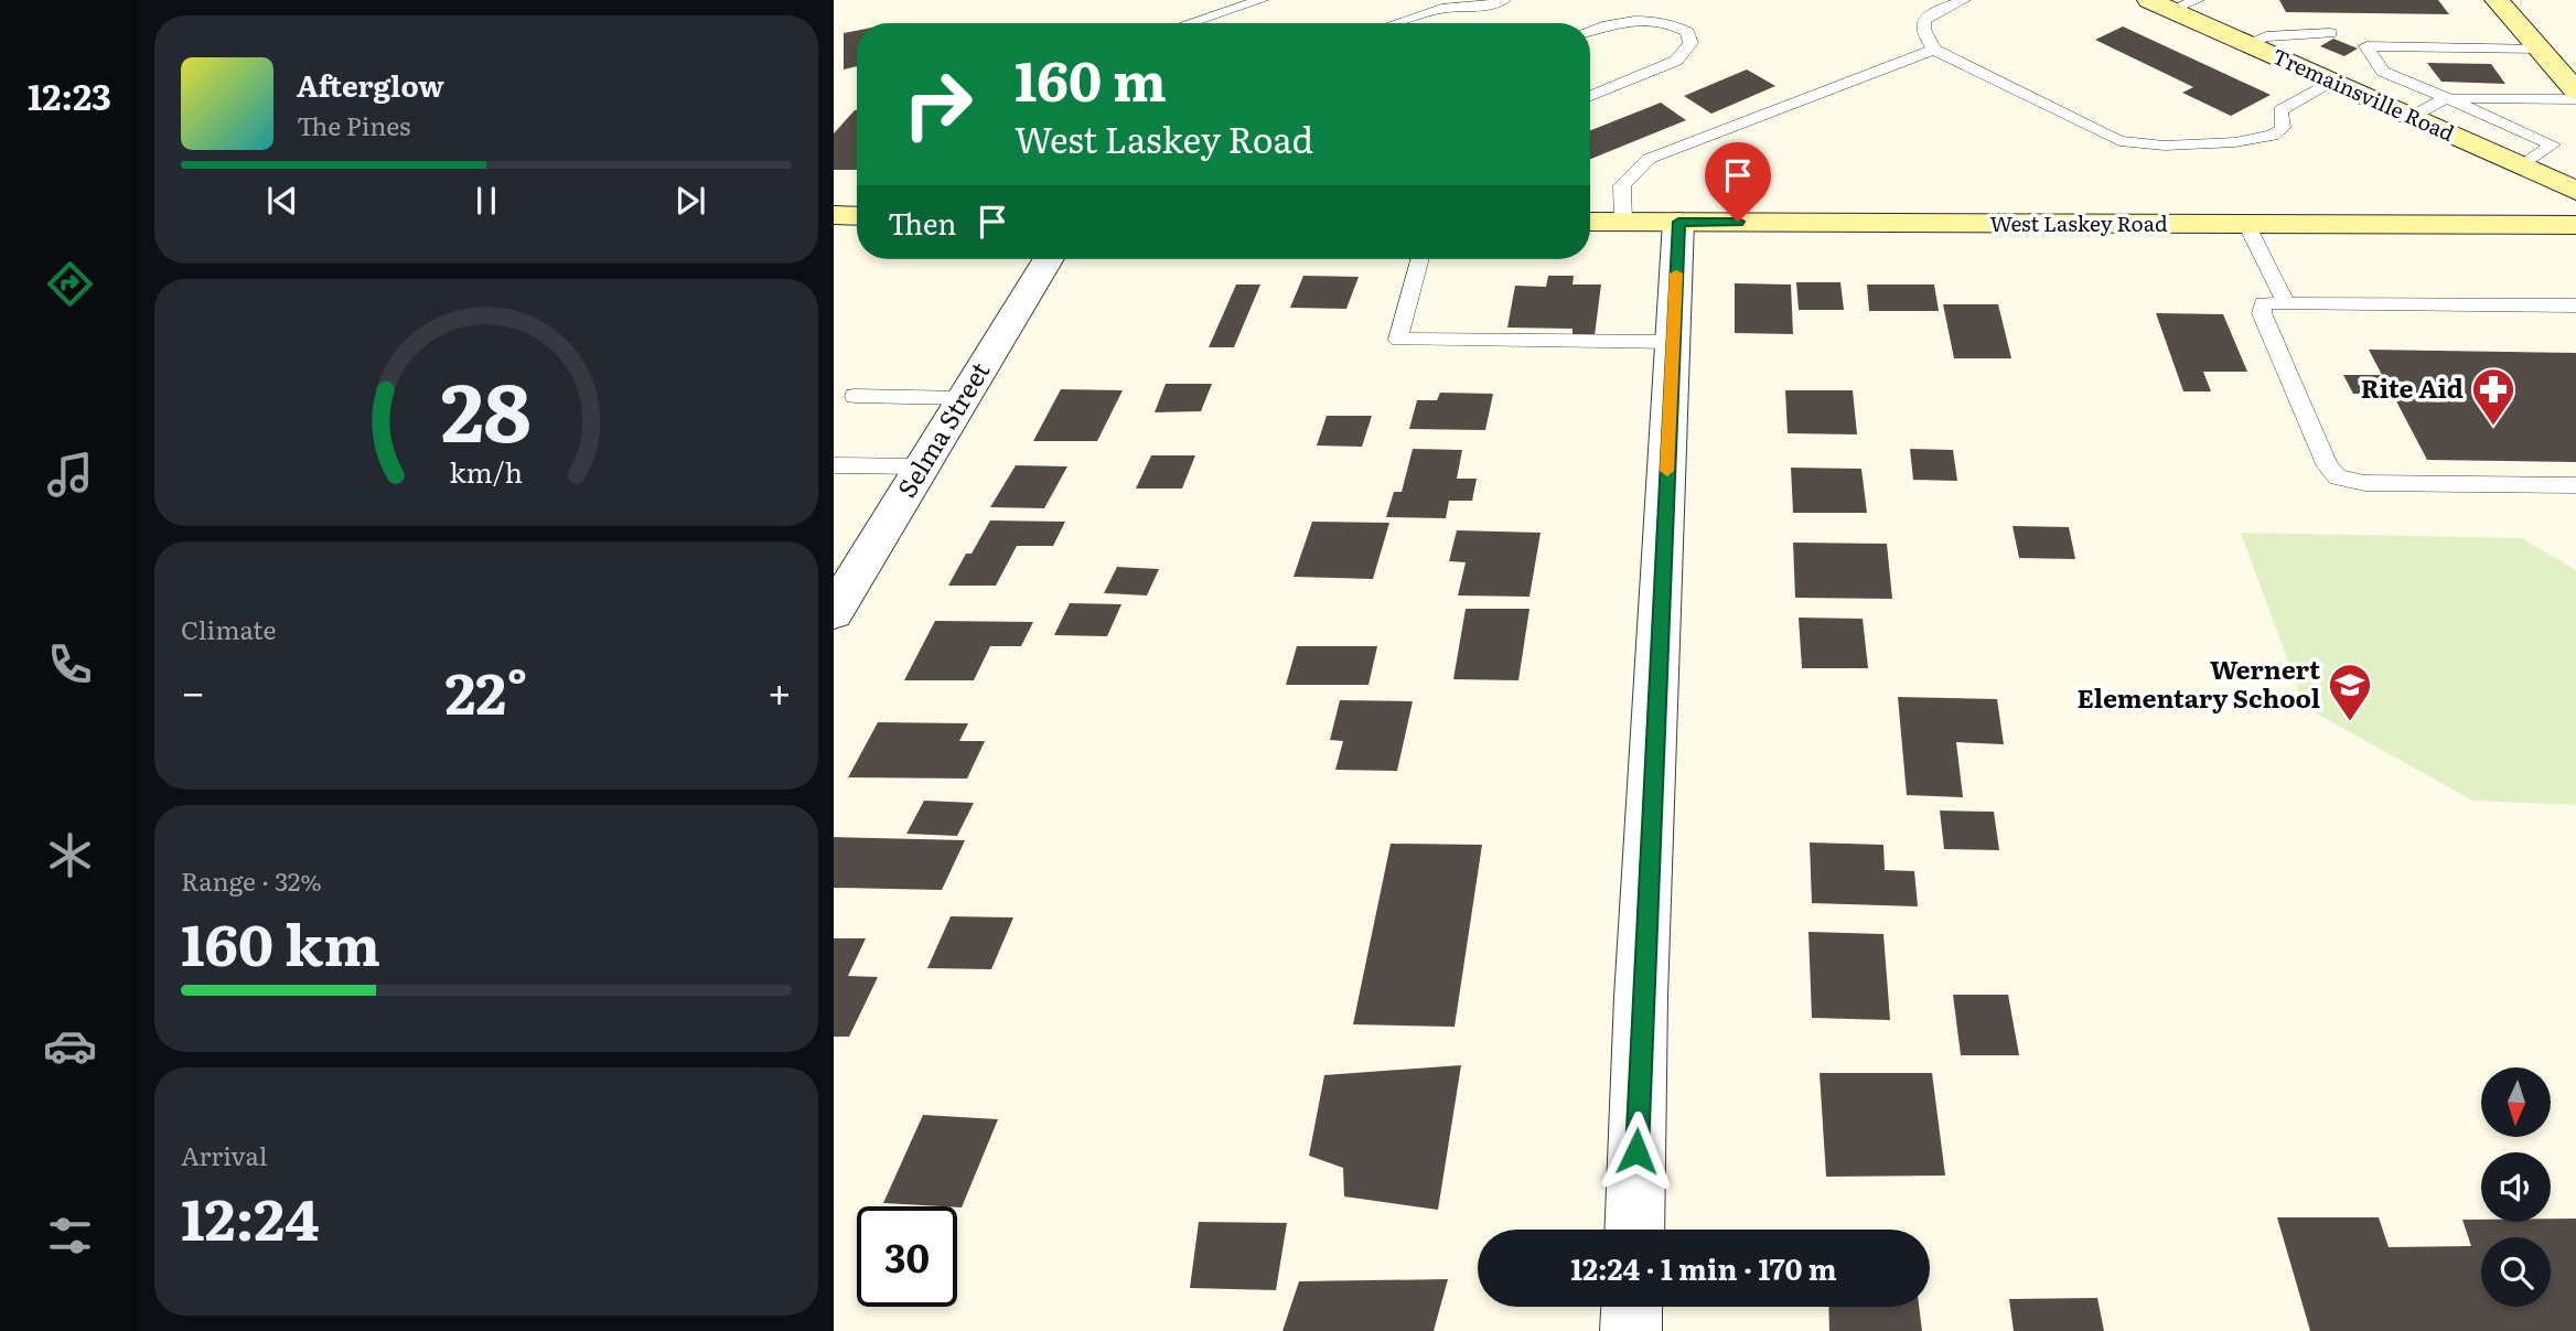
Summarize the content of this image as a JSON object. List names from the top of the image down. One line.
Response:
{"streets":{"main road":["Tremainsville Road","West Laskey Road"],"street":["Selma Street"]},"places":{"pharmacy":["Rite Aid"],"school or university":["Wernert Elementary School"]},"north":"bottom","page":{"tabs":"12:23","turn":["160 m","West Laskey Road"],"song":["Afterglow","The Pines"],"then":"Then","tile":["Climate",["Range · 32%","160 km"],["Arrival","12:24"]],"heat":["−","22°","+"],"limit":"30","trip":"12:24 · 1 min · 170 m","gauge":["28","km/h"]}}
